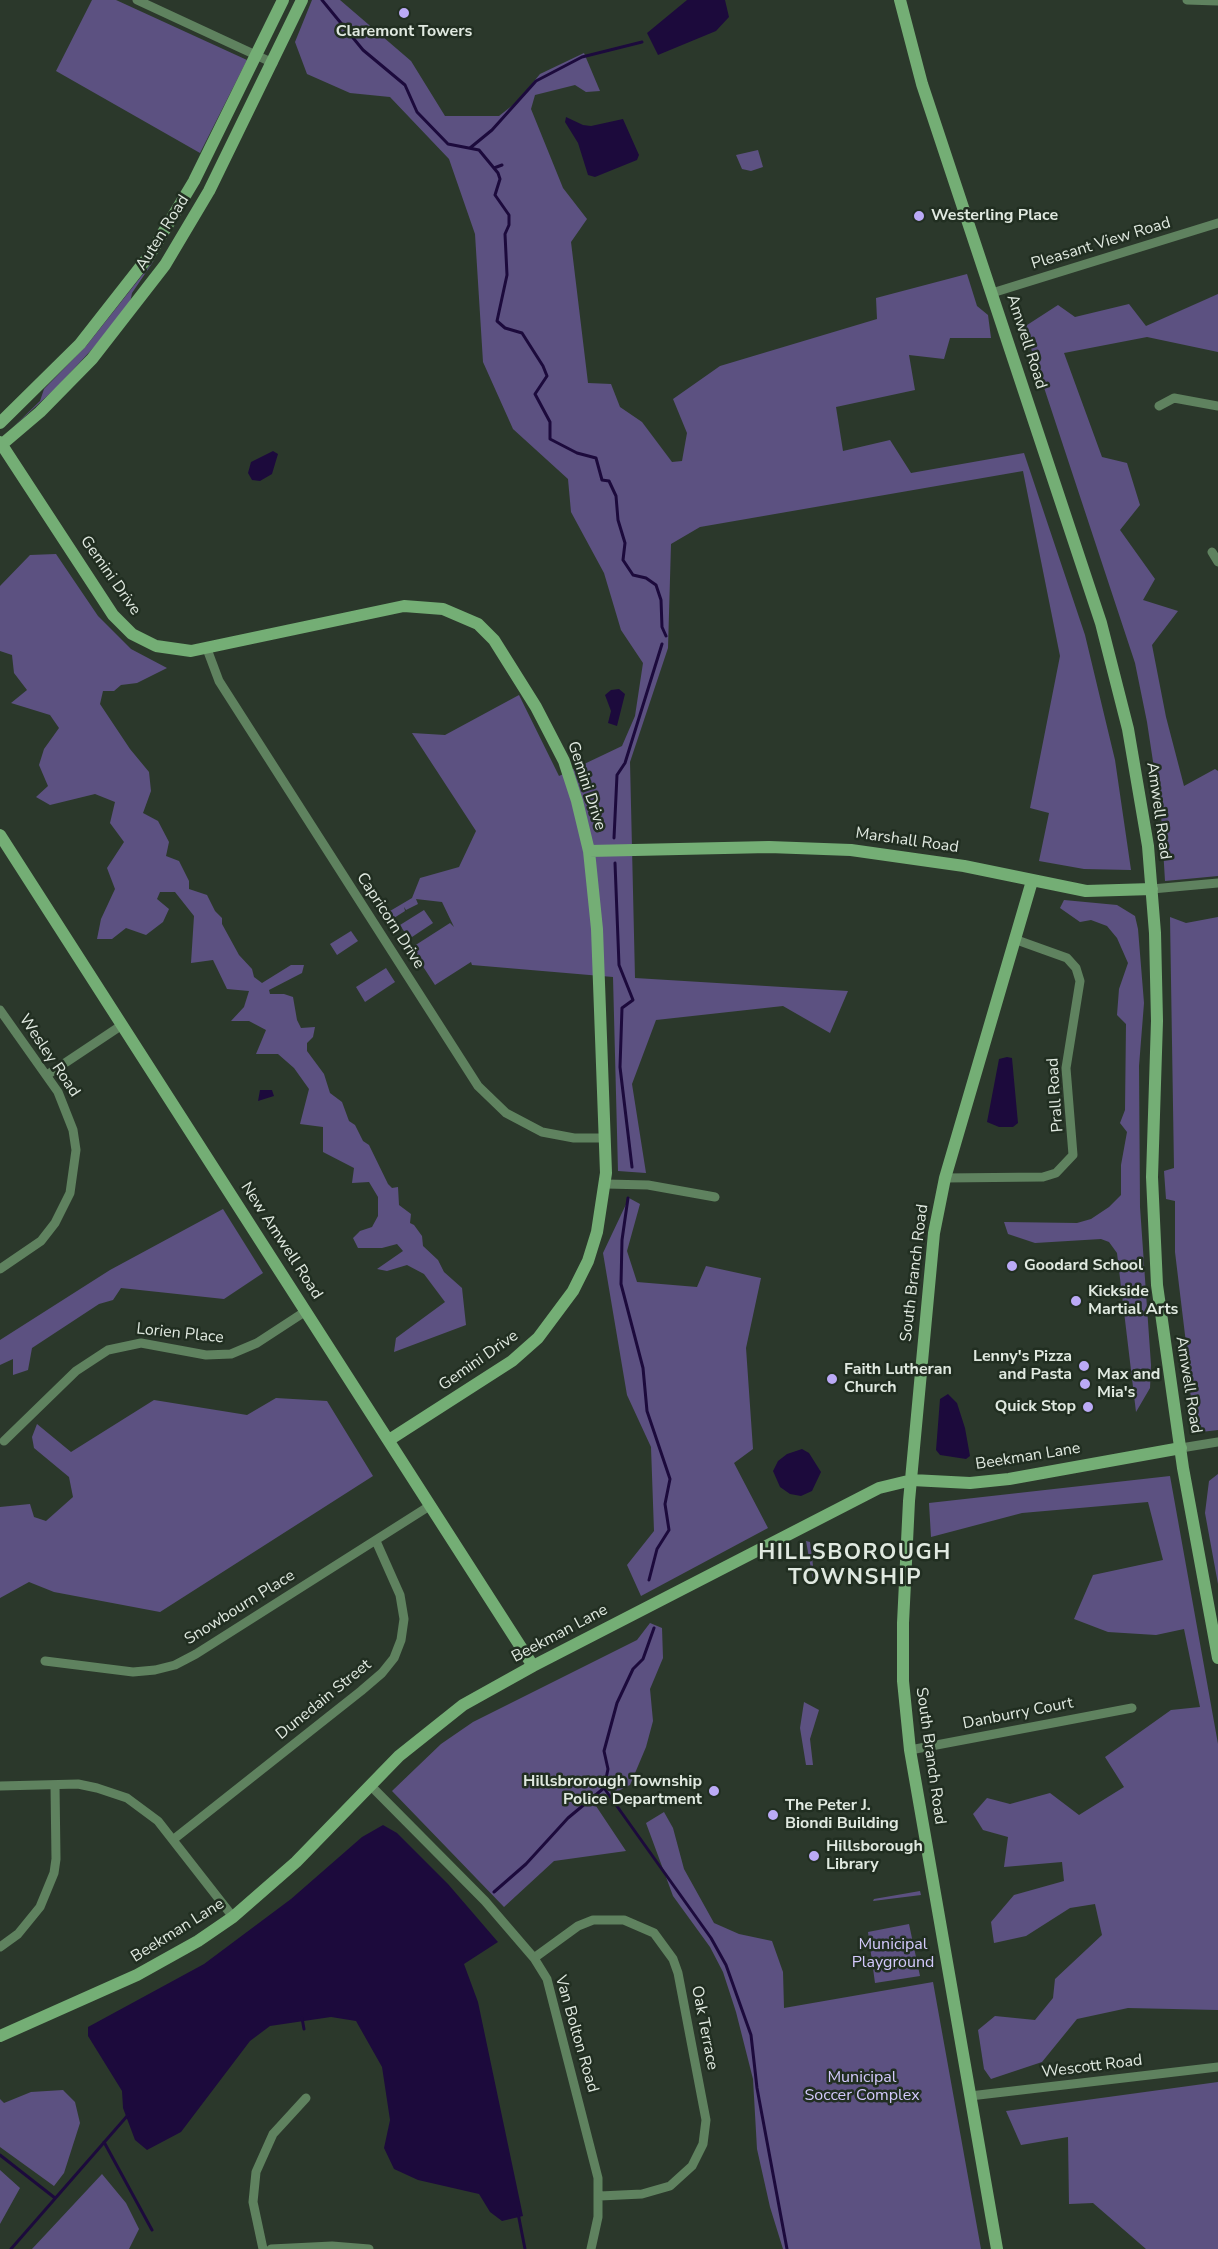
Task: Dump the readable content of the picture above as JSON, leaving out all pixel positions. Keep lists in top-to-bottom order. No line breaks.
{"streets":{"street":["Auten Road","Pleasant View Road","Amwell Road","Gemini Drive","Marshall Road","Capricorn Drive","Wesley Road","Prall Road","New Amwell Road","South Branch Road","Lorien Place","Beekman Lane","Snowbourn Place","Dunedain Street","Danburry Court","Oak Terrace","Van Bolton Road","Wescott Road"]},"crossings":[["Auten Road","Gemini Drive"],["Pleasant View Road","Amwell Road"],["Amwell Road","Marshall Road"],["Amwell Road","Beekman Lane"],["Gemini Drive","Marshall Road"],["Gemini Drive","Capricorn Drive"],["Gemini Drive","New Amwell Road"],["Marshall Road","South Branch Road"],["Prall Road","South Branch Road"],["New Amwell Road","Lorien Place"],["New Amwell Road","Beekman Lane"],["New Amwell Road","Snowbourn Place"],["South Branch Road","Beekman Lane"],["South Branch Road","Danburry Court"],["South Branch Road","Wescott Road"],["Beekman Lane","Van Bolton Road"],["Snowbourn Place","Dunedain Street"],["Oak Terrace","Van Bolton Road"]],"districts":["HILLSBOROUGH TOWNSHIP"],"parks":["Municipal Playground","Municipal Soccer Complex"],"places":["Claremont Towers","Westerling Place","Goodard School","Kickside Martial Arts","Lenny's Pizza and Pasta","Faith Lutheran Church","Max and Mia's","Quick Stop","Hillsbrorough Township Police Department","The Peter J. Biondi Building","Hillsborough Library"]}
